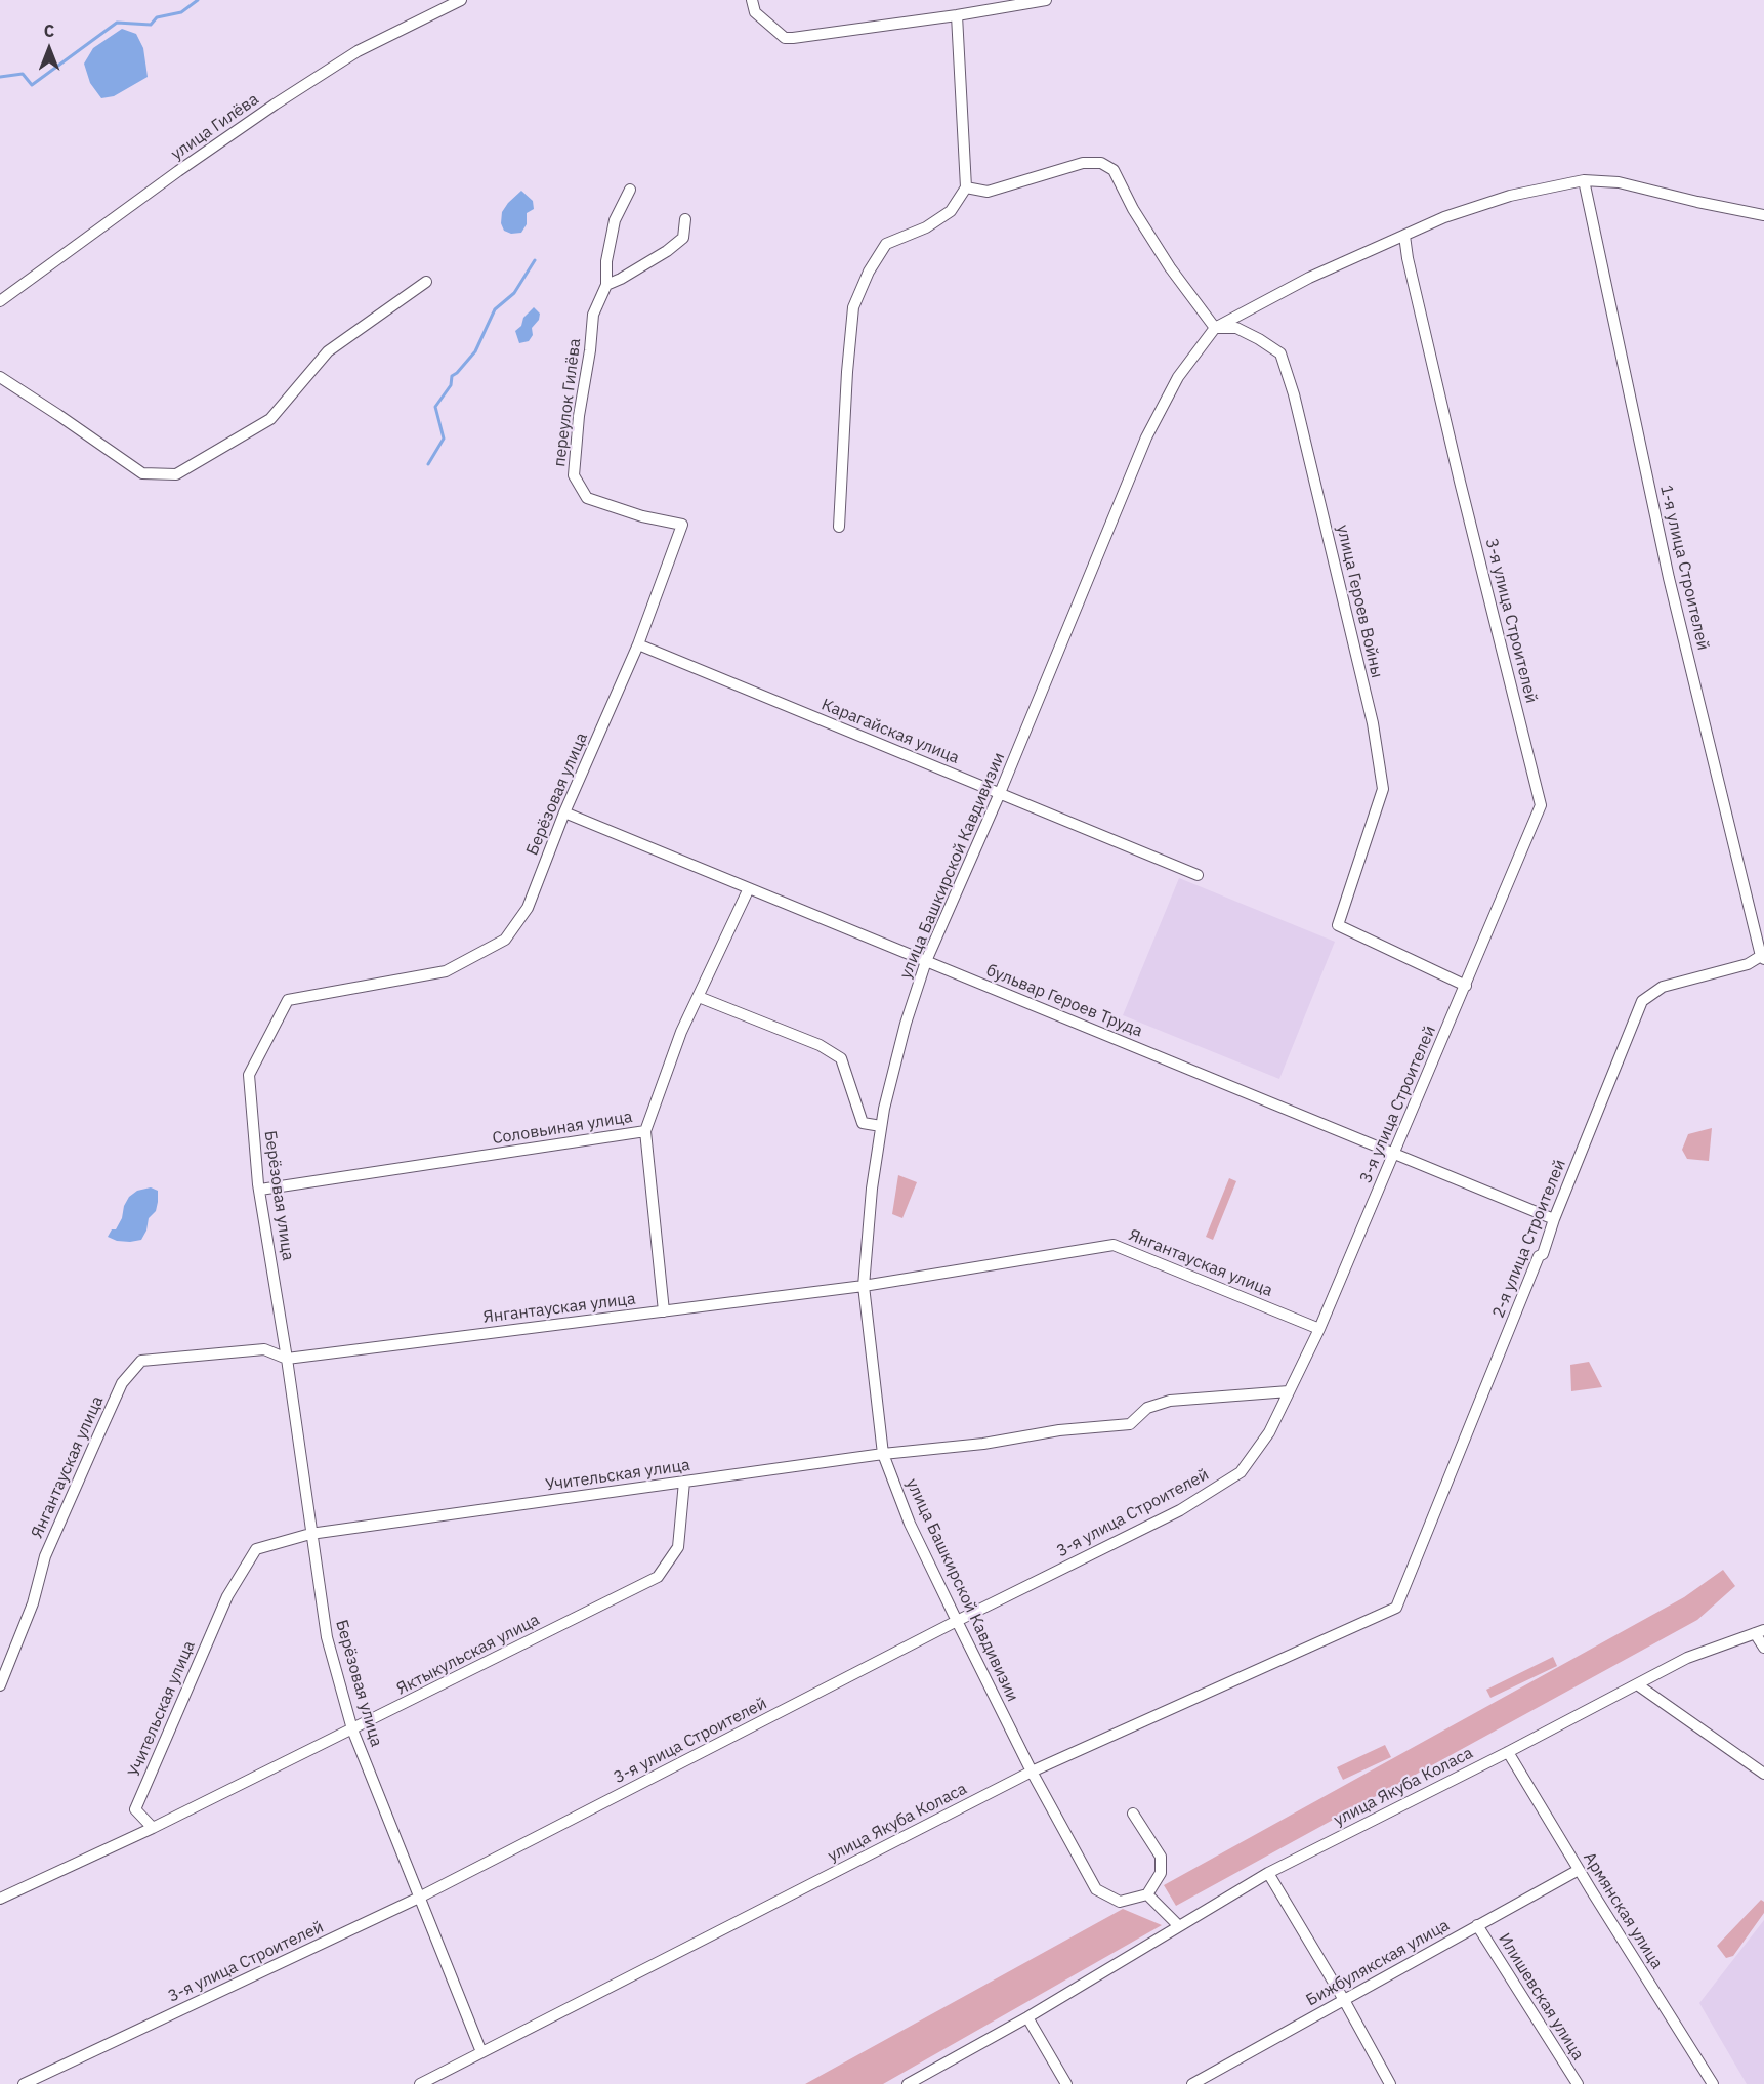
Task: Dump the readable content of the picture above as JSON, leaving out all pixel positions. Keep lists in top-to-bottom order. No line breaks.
{"streets":{"street":["улица Гилёва","переулок Гилёва","1-я улица Строителей","улица Героев Войны","3-я улица Строителей","Карагайская улица","Берёзовая улица","улица Башкирской Кавдивизии","бульвар Героев Труда","Соловьиная улица","2-я улица Строителей","Янгантауская улица","Учительская улица","Яктыкульская улица","улица Якуба Коласа","Армянская улица","Бижбулякская улица","Илишевская улица"]},"crossings":[["переулок Гилёва","Берёзовая улица"],["1-я улица Строителей","улица Башкирской Кавдивизии"],["1-я улица Строителей","2-я улица Строителей"],["улица Героев Войны","3-я улица Строителей"],["улица Героев Войны","улица Башкирской Кавдивизии"],["3-я улица Строителей","Берёзовая улица"],["3-я улица Строителей","улица Башкирской Кавдивизии"],["3-я улица Строителей","бульвар Героев Труда"],["3-я улица Строителей","Янгантауская улица"],["3-я улица Строителей","Учительская улица"],["Карагайская улица","Берёзовая улица"],["Карагайская улица","улица Башкирской Кавдивизии"],["Берёзовая улица","бульвар Героев Труда"],["Берёзовая улица","Соловьиная улица"],["Берёзовая улица","Янгантауская улица"],["Берёзовая улица","Учительская улица"],["Берёзовая улица","Яктыкульская улица"],["Берёзовая улица","улица Якуба Коласа"],["улица Башкирской Кавдивизии","бульвар Героев Труда"],["улица Башкирской Кавдивизии","Янгантауская улица"],["улица Башкирской Кавдивизии","Учительская улица"],["улица Башкирской Кавдивизии","улица Якуба Коласа"],["бульвар Героев Труда","Соловьиная улица"],["бульвар Героев Труда","2-я улица Строителей"],["2-я улица Строителей","улица Якуба Коласа"],["Учительская улица","Яктыкульская улица"],["улица Якуба Коласа","Армянская улица"],["Армянская улица","Бижбулякская улица"],["Бижбулякская улица","Илишевская улица"]],"north":"top"}
